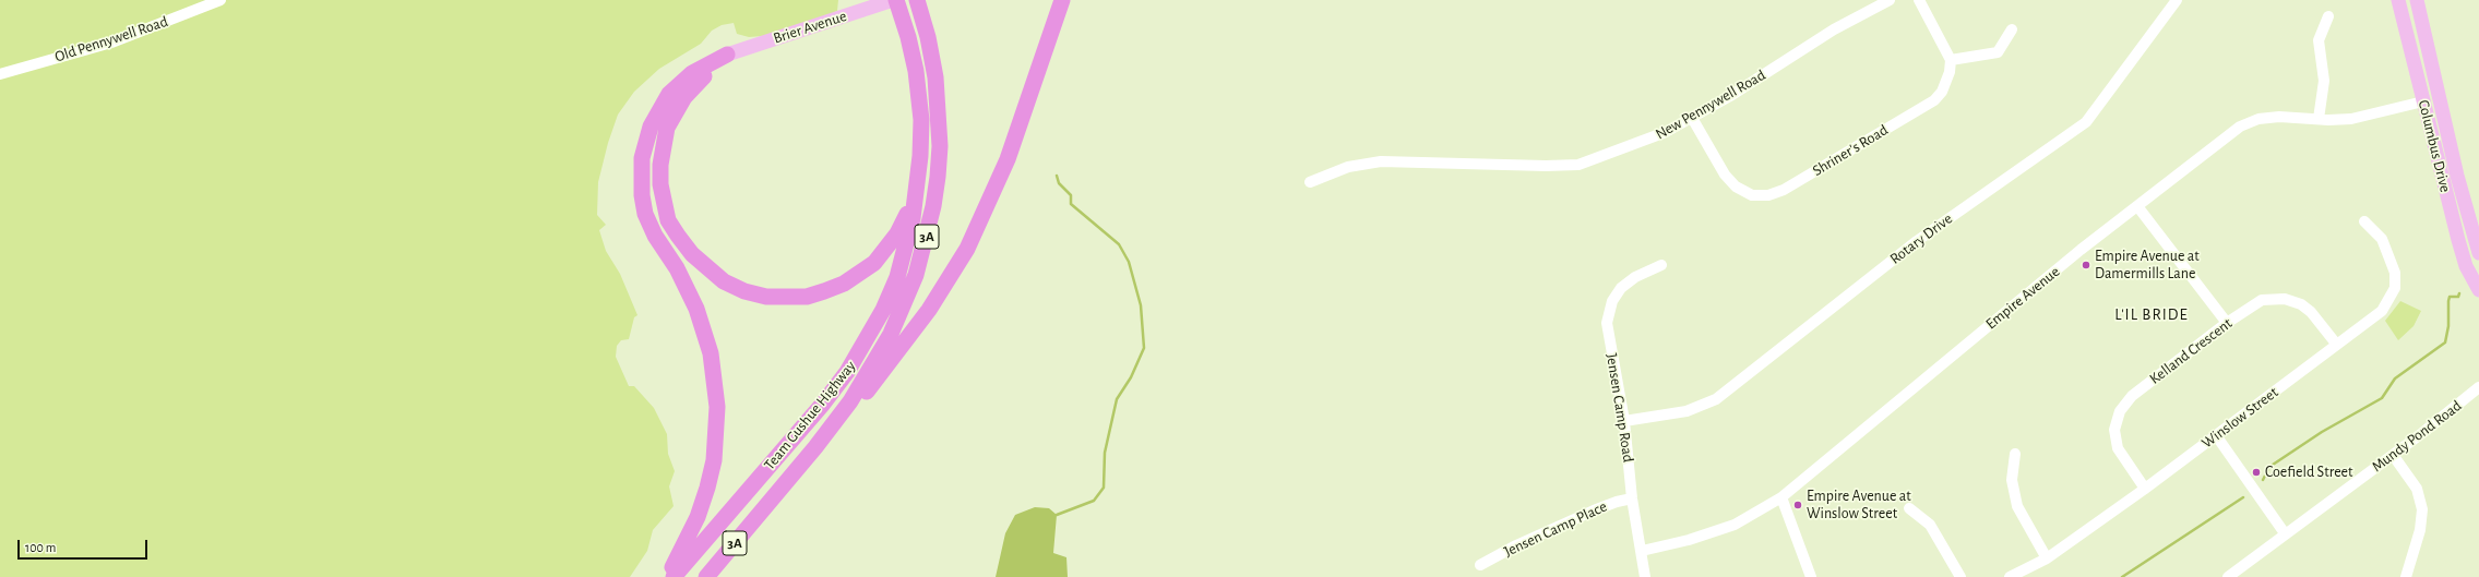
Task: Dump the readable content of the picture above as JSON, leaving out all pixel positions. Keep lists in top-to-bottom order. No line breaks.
{"streets":{"highway":["3A","Team Gushue Highway"],"main road":["Brier Avenue","Columbus Drive"],"street":["Old Pennywell Road","New Pennywell Road","Shriner's Road","Rotary Drive","Empire Avenue","Kelland Crescent","Jensen Camp Road","Winslow Street","Mundy Pond Road","Jensen Camp Place"]},"crossings":[["New Pennywell Road","Shriner's Road"],["Columbus Drive","Empire Avenue"],["Rotary Drive","Jensen Camp Road"],["Empire Avenue","Jensen Camp Road"],["Kelland Crescent","Winslow Street"],["Jensen Camp Road","Jensen Camp Place"]],"districts":["L'IL BRIDE"],"places":["Empire Avenue at Damermills Lane","Coefield Street","Empire Avenue at Winslow Street"],"scale_bar":"100 m"}
